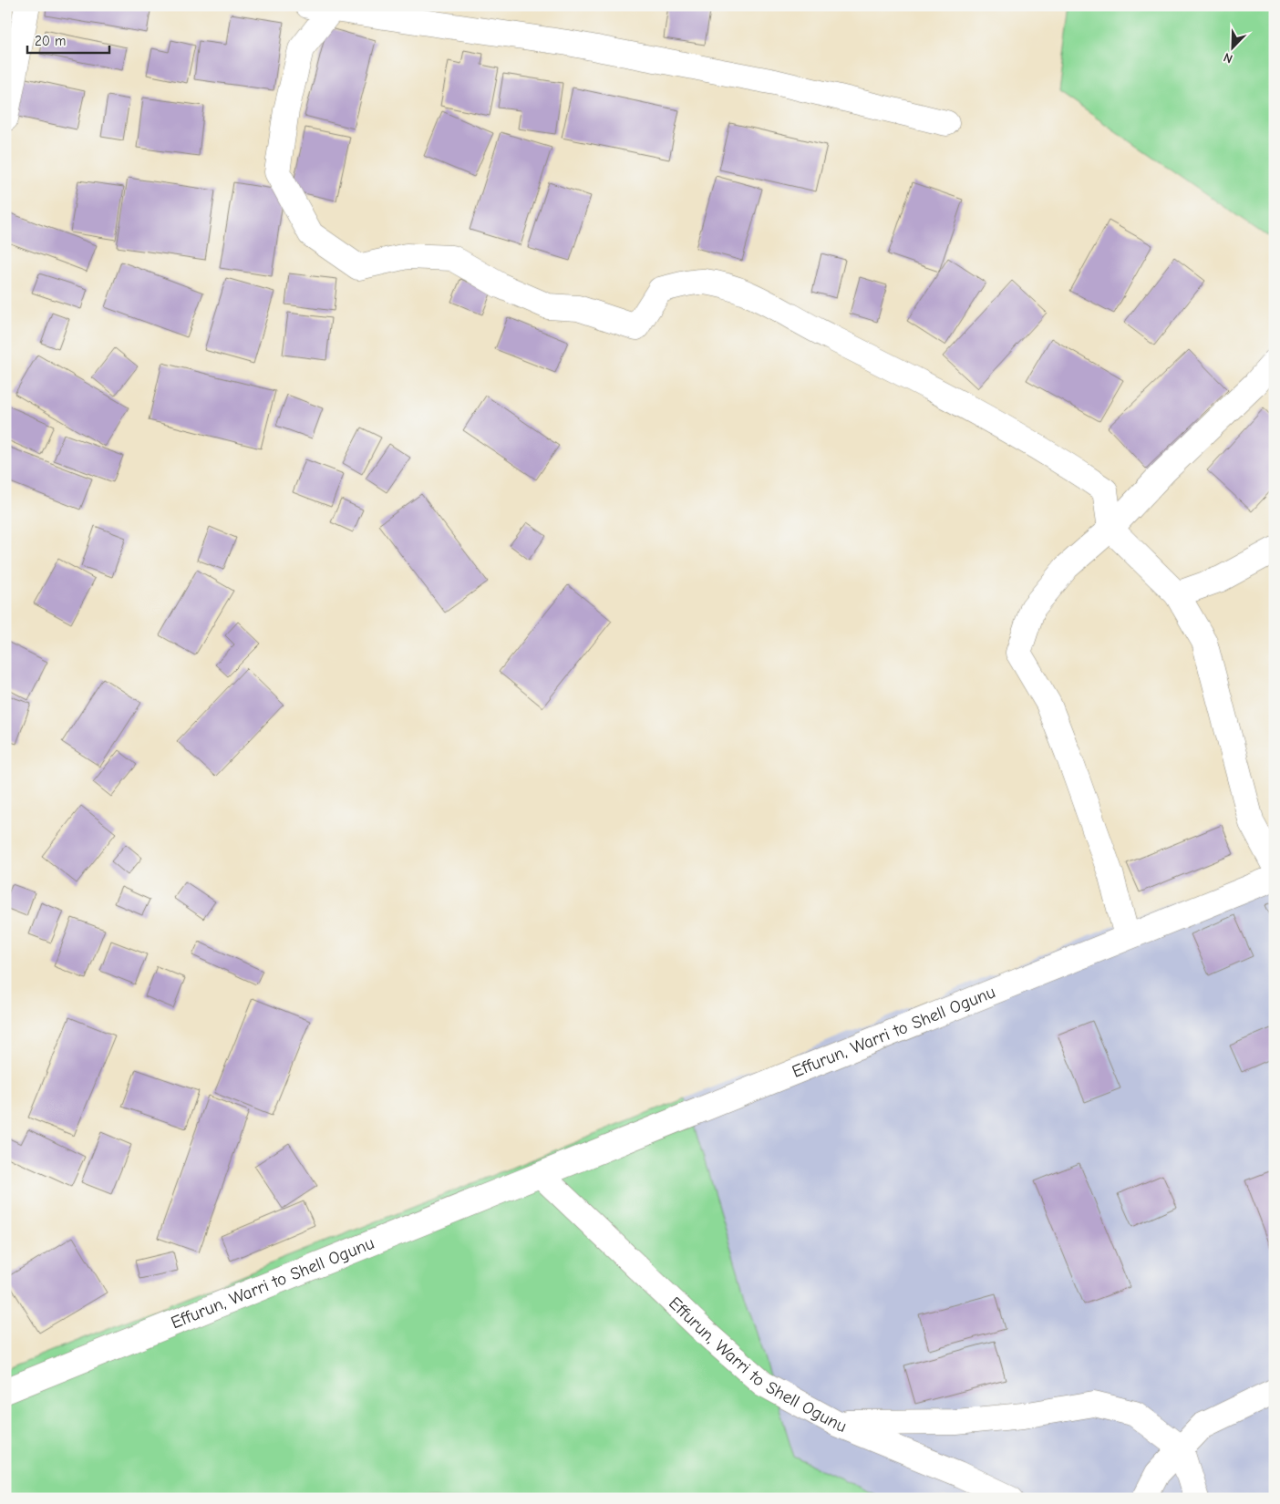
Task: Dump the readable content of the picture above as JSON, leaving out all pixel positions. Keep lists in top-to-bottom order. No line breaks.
{"streets":{"street":["Effurun, Warri to Shell Ogunu"]},"scale_bar":"20 m","north":"bottom left"}
